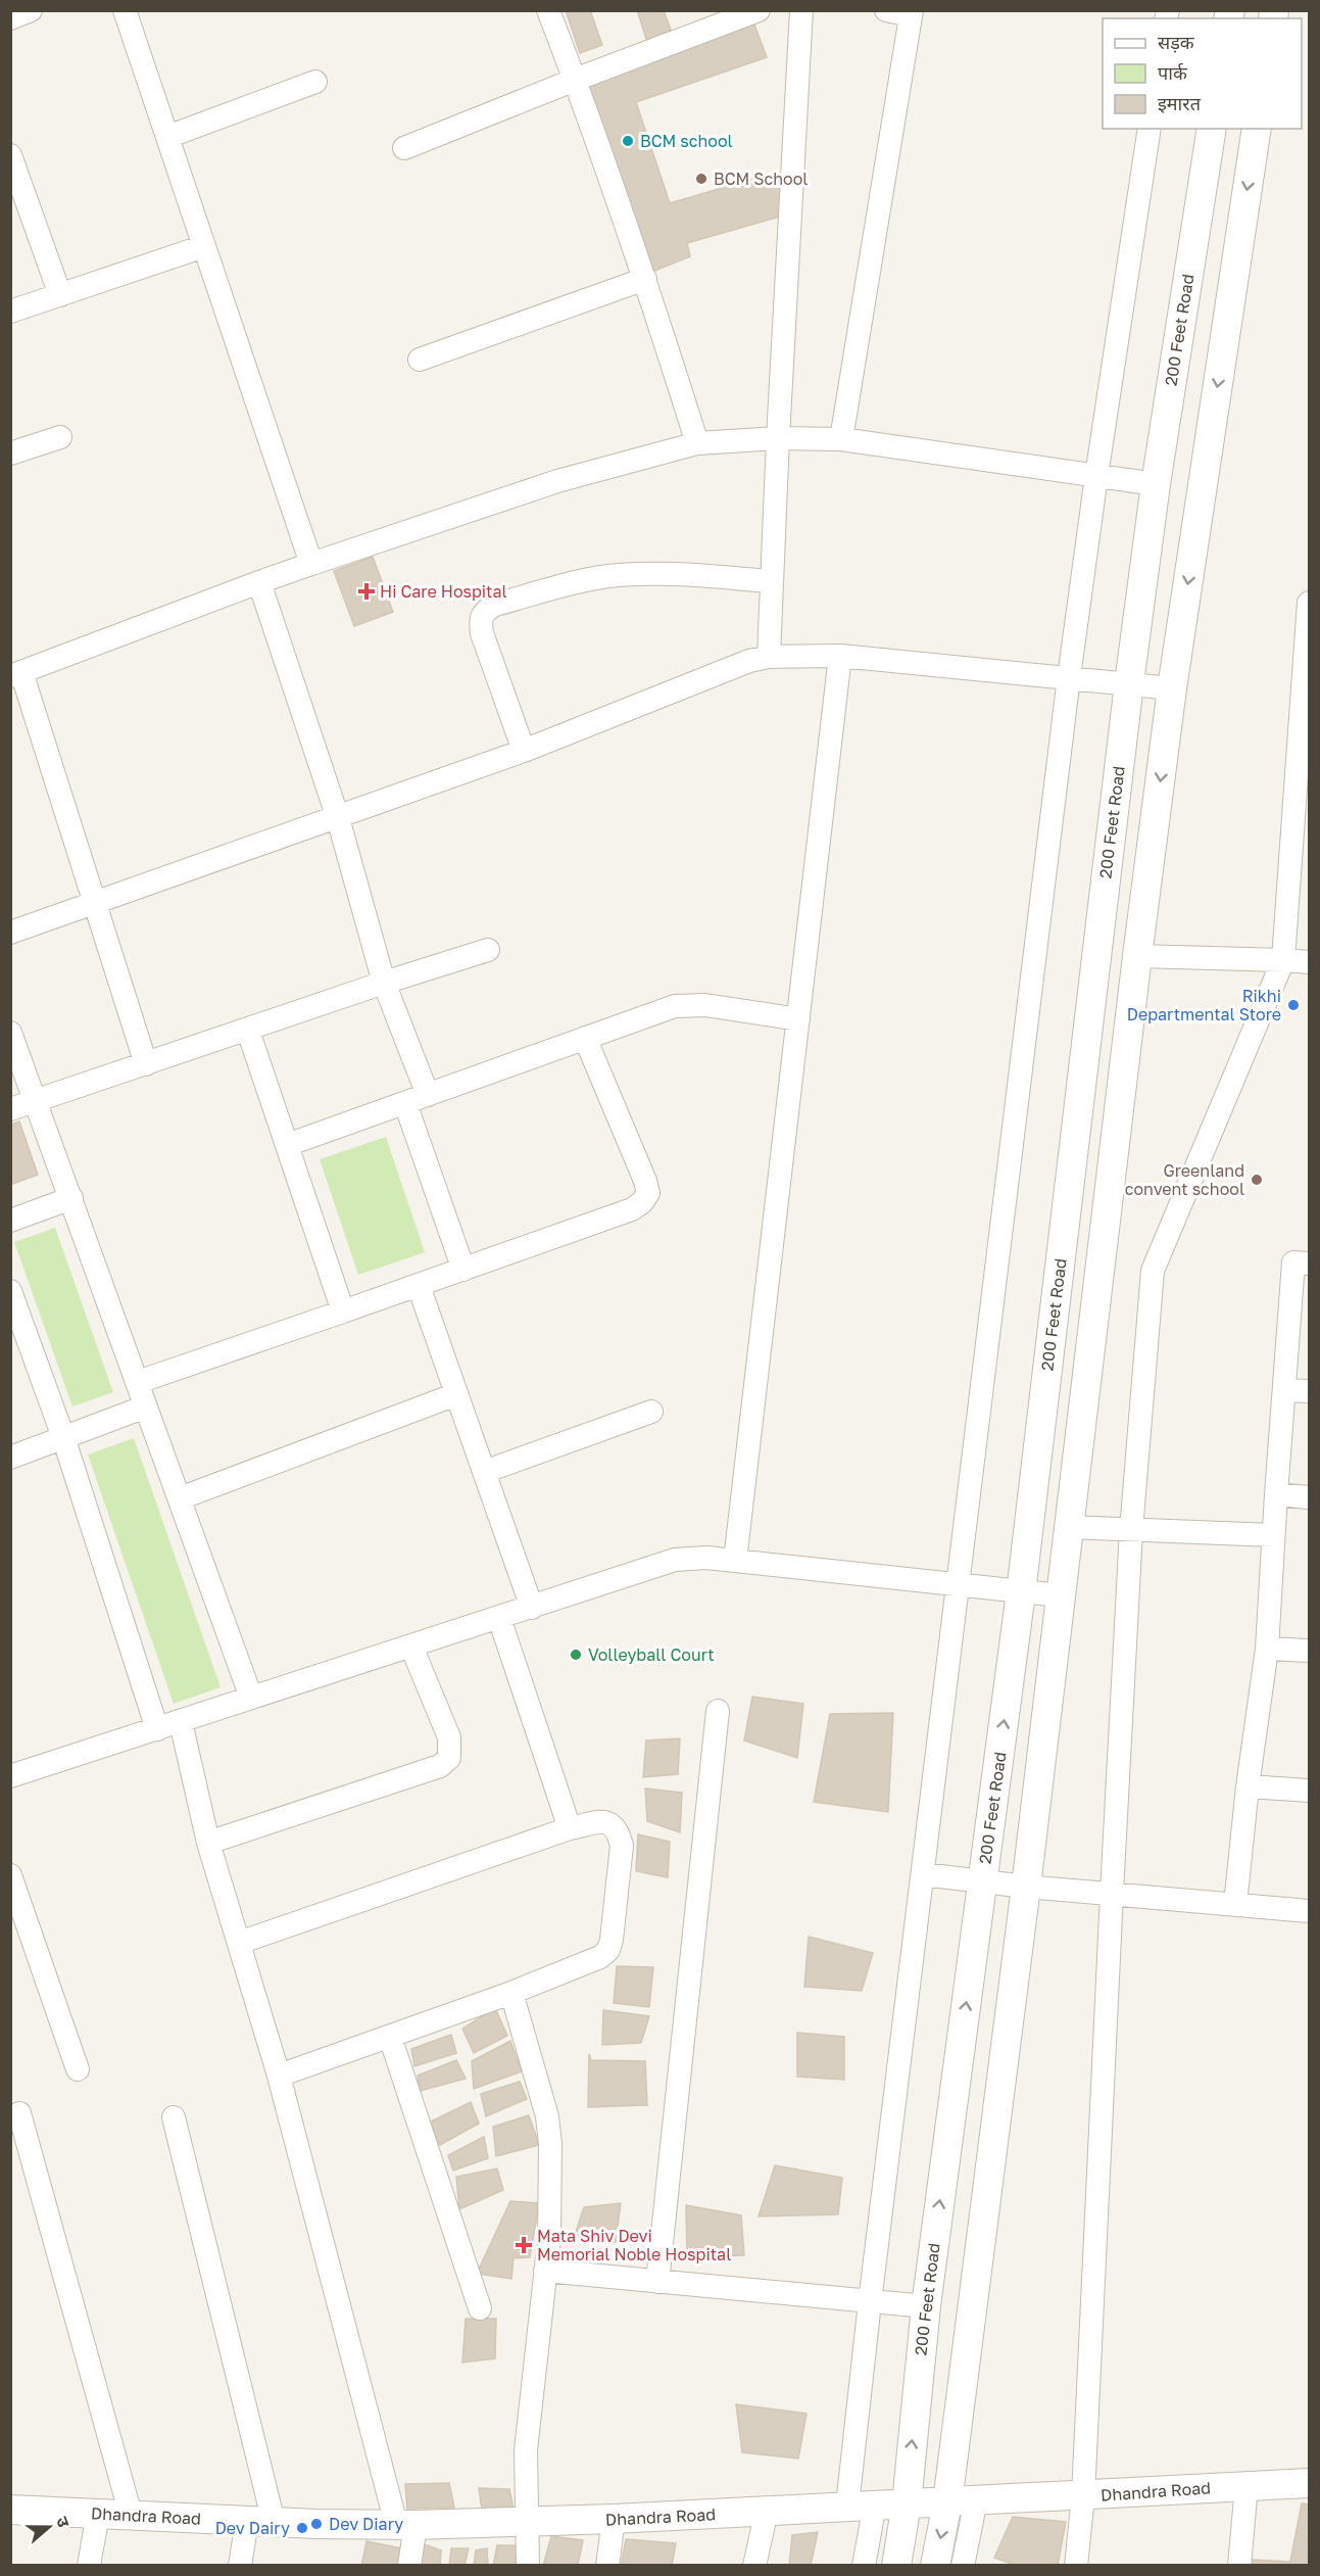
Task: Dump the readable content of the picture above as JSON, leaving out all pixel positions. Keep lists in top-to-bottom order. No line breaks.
{"streets":{"street":["200 Feet Road","Dhandra Road"]},"crossings":[["200 Feet Road","Dhandra Road"]],"places":{"other":["BCM school","BCM School","Rikhi Departmental Store","Greenland convent school","Volleyball Court","Dev Diary","Dev Dairy"],"health":["Hi Care Hospital","Mata Shiv Devi Memorial Noble Hospital"]},"legend":["सड़क","पार्क","इमारत"],"north":"right"}
